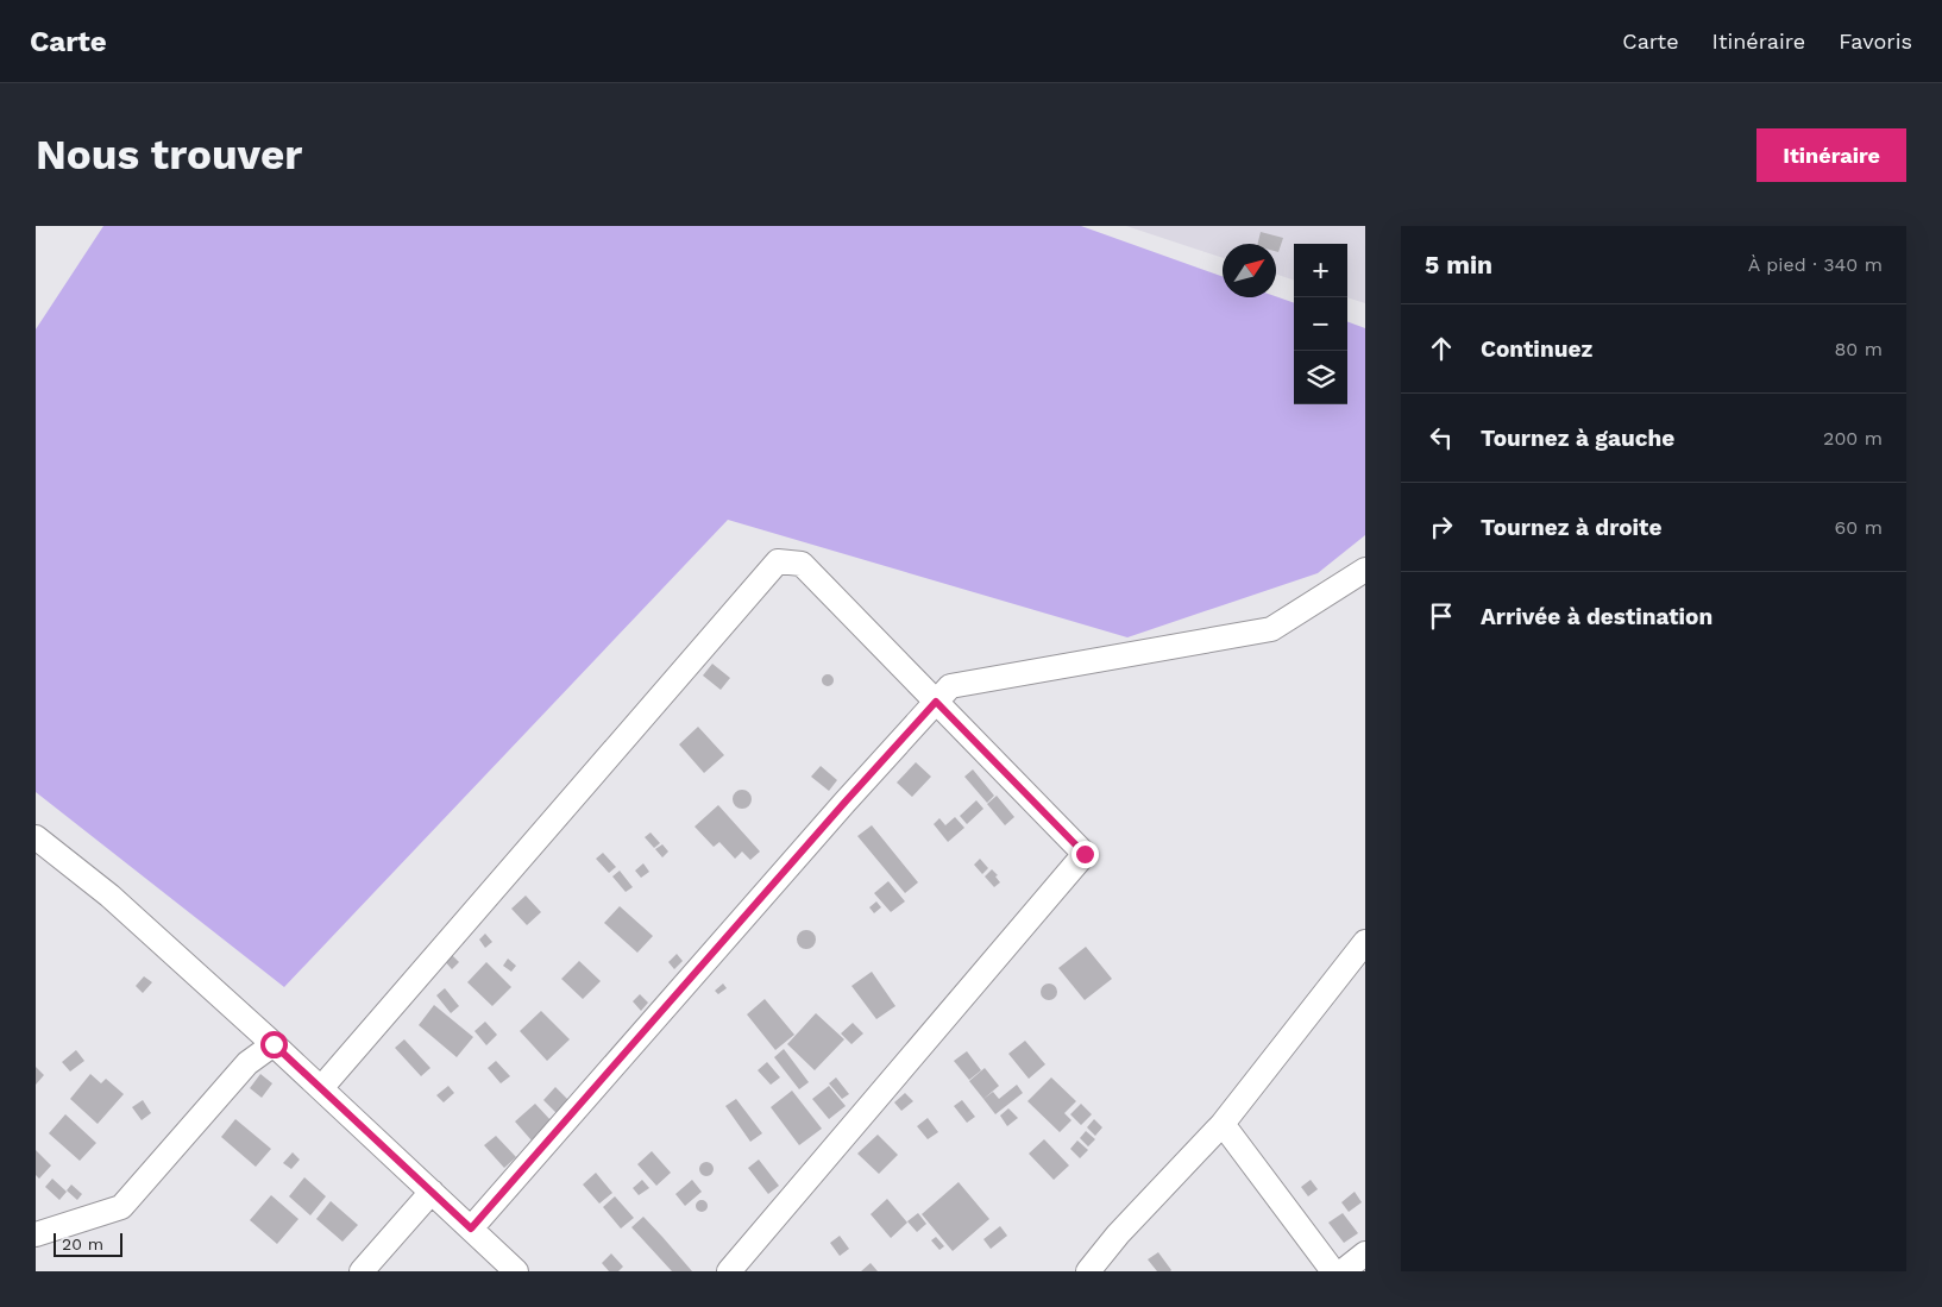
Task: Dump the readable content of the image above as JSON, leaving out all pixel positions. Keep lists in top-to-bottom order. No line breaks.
{"scale_bar":"20 m","north":"top right","page":{"header":"Carte","nav":["Carte","Itinéraire","Favoris"],"buttons":"Itinéraire","title":"Nous trouver","heading":["5 min","À pied · 340 m"],"map_buttons":["+","−"],"list":[["Continuez","80 m"],["Tournez à gauche","200 m"],["Tournez à droite","60 m"],"Arrivée à destination"],"scale":"20 m"}}
